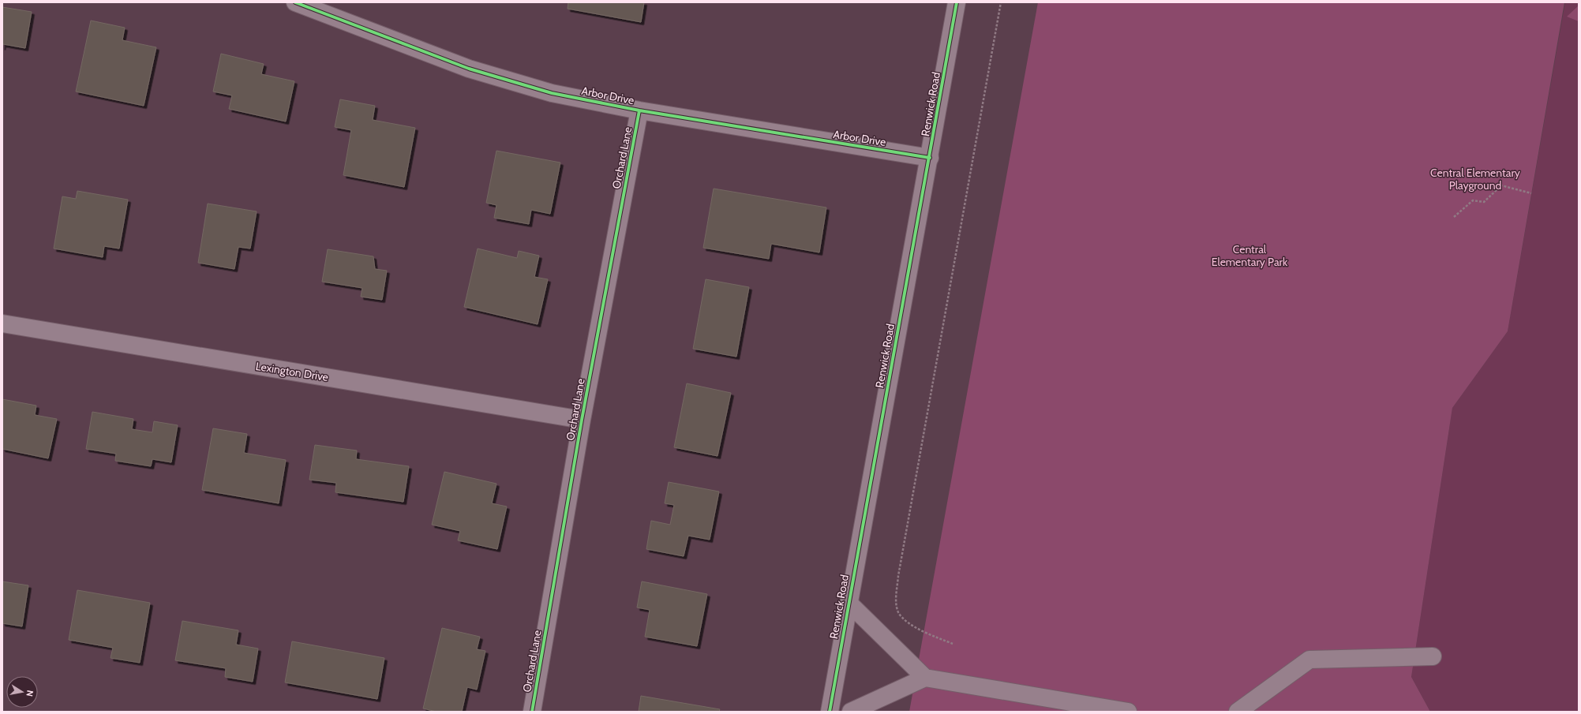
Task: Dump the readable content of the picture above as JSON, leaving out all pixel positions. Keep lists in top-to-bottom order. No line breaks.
{"streets":{"street":["Arbor Drive","Renwick Road","Orchard Lane","Lexington Drive"]},"crossings":[["Arbor Drive","Renwick Road"],["Arbor Drive","Orchard Lane"],["Orchard Lane","Lexington Drive"]],"parks":["Central Elementary Playground","Central Elementary Park"],"north":"right"}
